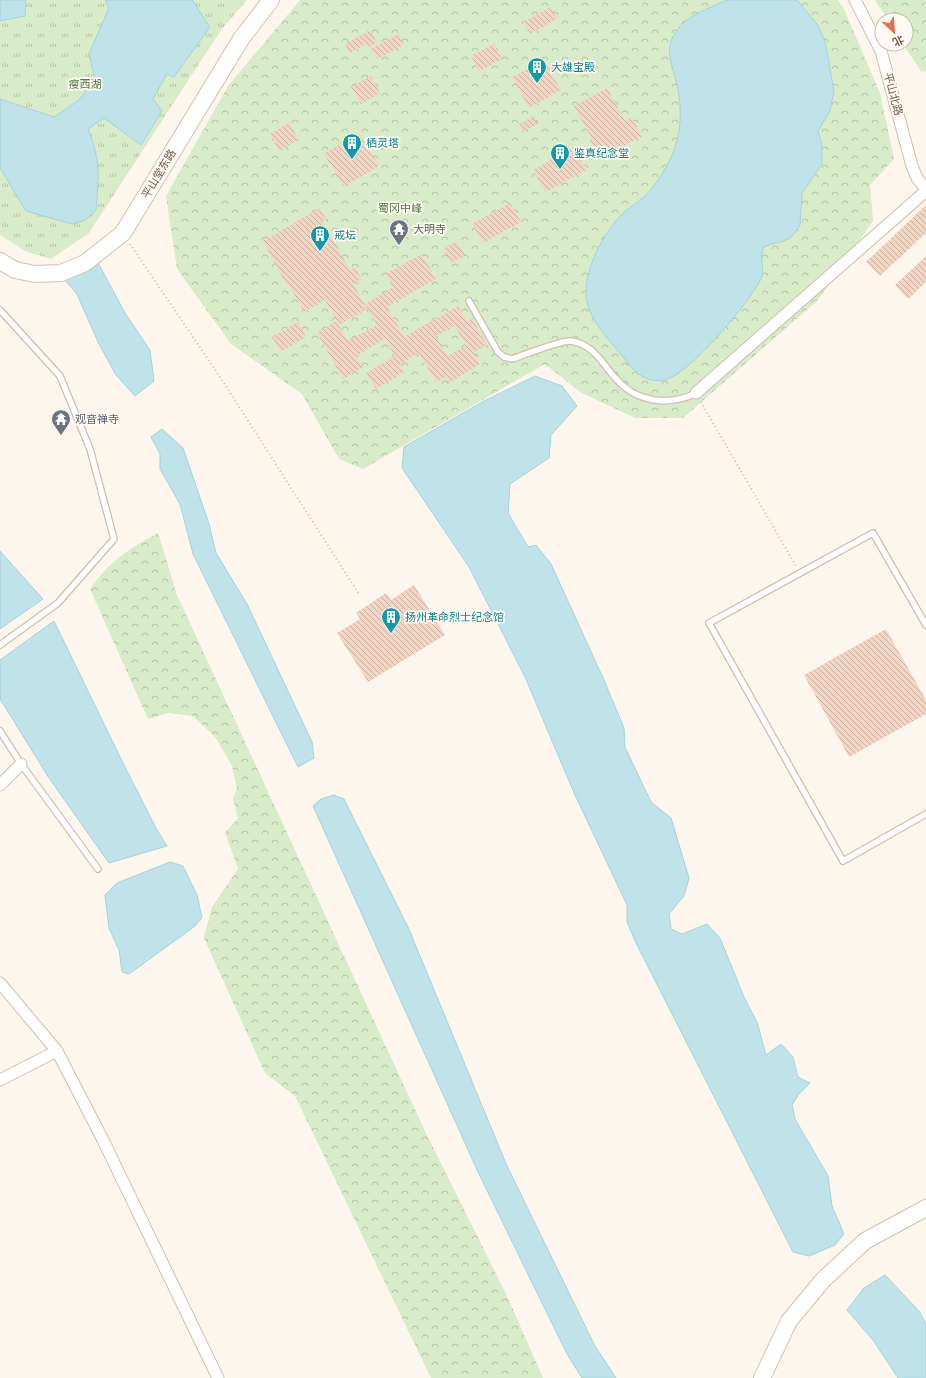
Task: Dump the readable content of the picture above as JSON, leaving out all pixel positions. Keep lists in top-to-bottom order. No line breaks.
{"streets":{"street":["平山北路","平山堂东路"]},"parks":["瘦西湖","蜀冈中峰"],"places":{"building":["大雄宝殿","栖灵塔","鉴真纪念堂","戒坛","扬州革命烈士纪念馆"],"temple":["大明寺","观音禅寺"]},"north":"bottom right"}
